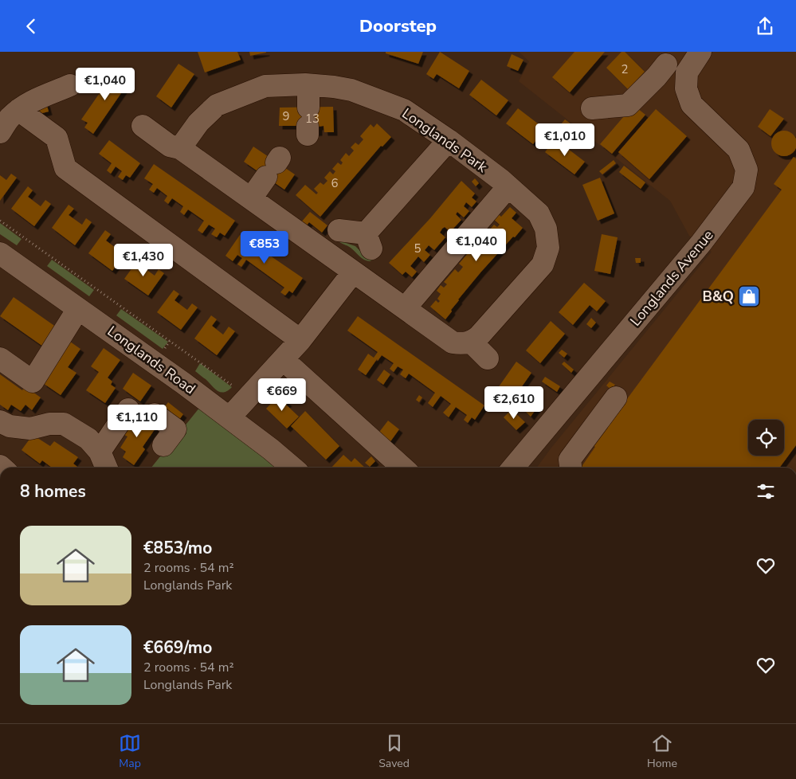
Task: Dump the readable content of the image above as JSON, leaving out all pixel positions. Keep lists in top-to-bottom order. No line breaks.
{"streets":{"street":["Longlands Park","Longlands Avenue","Longlands Road"]},"places":{"shop":["B&Q"]},"house_numbers":["2","9","13","6","5"],"page":{"header":"Doorstep","price":["€1,040","€1,010","€1,040","€853","€1,430","€669","€2,610","€1,110"],"heading":"8 homes","list":[{"name":"€853/mo","note":"2 rooms · 54 m² · Longlands Park"},{"name":"€669/mo","note":"2 rooms · 54 m² · Longlands Park"}],"tabs":["Map","Saved","Home"]}}
